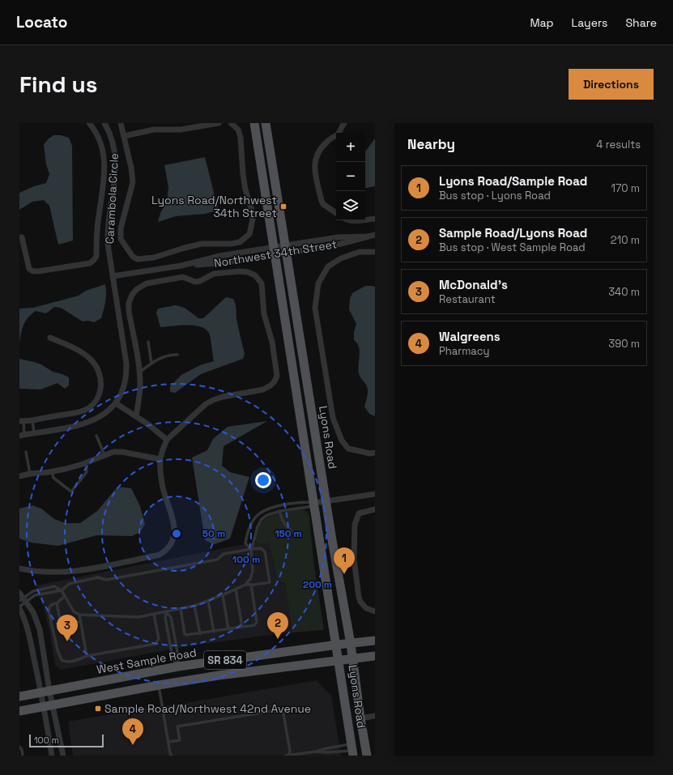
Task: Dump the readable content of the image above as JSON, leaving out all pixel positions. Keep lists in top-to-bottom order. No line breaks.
{"streets":{"main road":["Lyons Road","SR 834","West Sample Road"],"street":["Carambola Circle","Northwest 34th Street"]},"crossings":[["Carambola Circle","Northwest 34th Street"],["Northwest 34th Street","Lyons Road"],["Lyons Road","SR 834"],["Lyons Road","West Sample Road"]],"places":{"transit":["Lyons Road/Northwest 34th Street","Sample Road/Northwest 42nd Avenue"]},"scale_bar":"100 m","page":{"header":"Locato","nav":["Map","Layers","Share"],"buttons":"Directions","title":"Find us","heading":["Nearby","4 results"],"map_buttons":["+","−"],"list":[{"mark":"1","name":"Lyons Road/Sample Road","note":"Bus stop · Lyons Road","value":"170 m"},{"mark":"2","name":"Sample Road/Lyons Road","note":"Bus stop · West Sample Road","value":"210 m"},{"mark":"3","name":"McDonald's","note":"Restaurant","value":"340 m"},{"mark":"4","name":"Walgreens","note":"Pharmacy","value":"390 m"}],"pins":["1","2","3","4"],"scale":"100 m"},"rings":["50 m","150 m","100 m","200 m"]}
